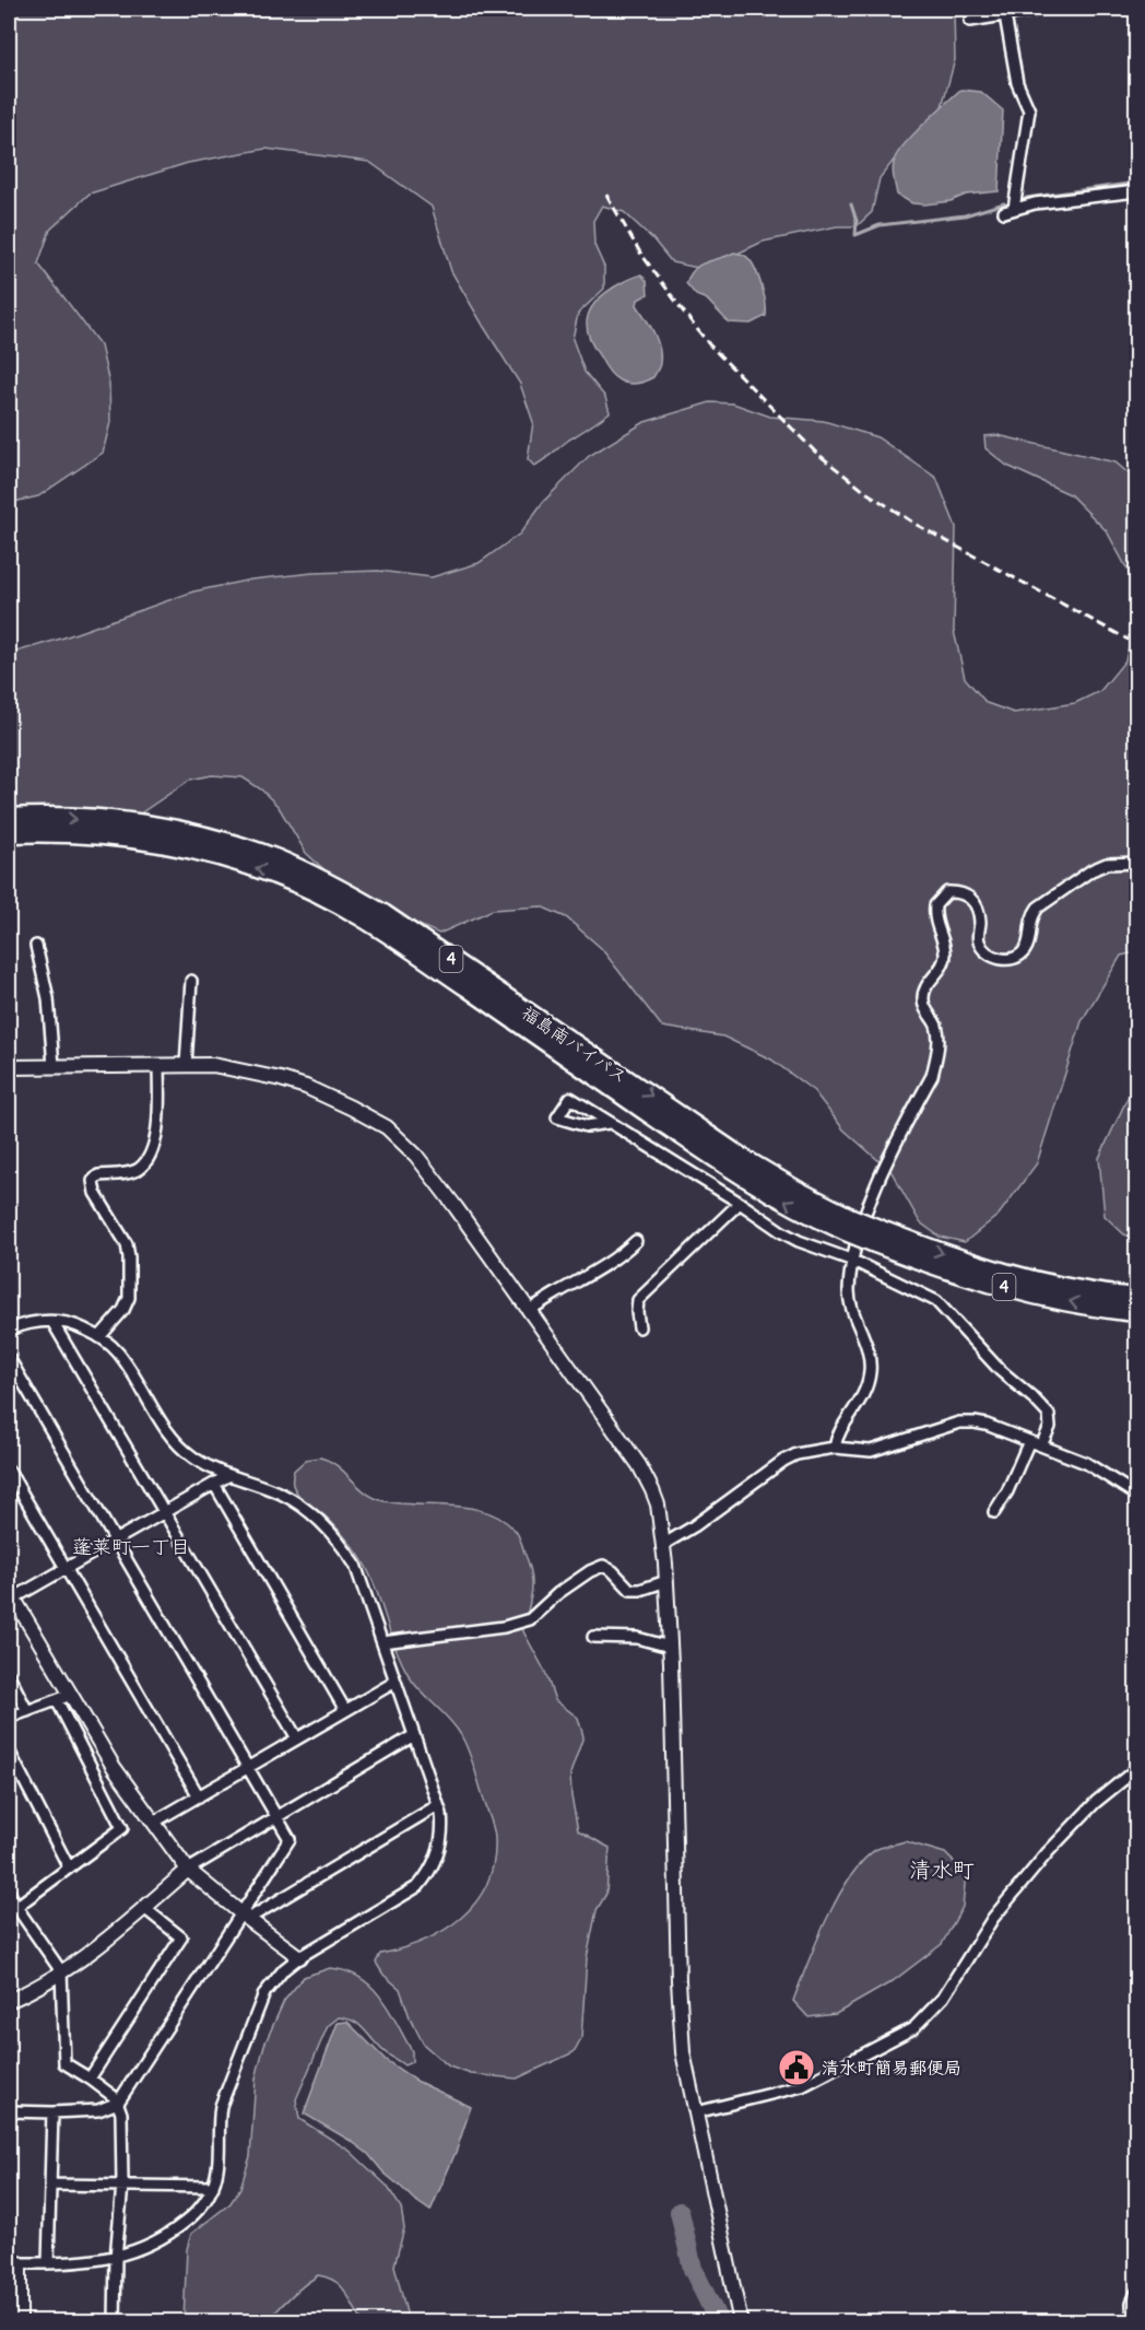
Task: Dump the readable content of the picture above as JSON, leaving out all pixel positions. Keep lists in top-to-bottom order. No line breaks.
{"streets":{"highway":["4","福島南バイパス"]},"districts":["蓬莱町一丁目","清水町"],"places":{"public building":["清水町簡易郵便局"]}}
